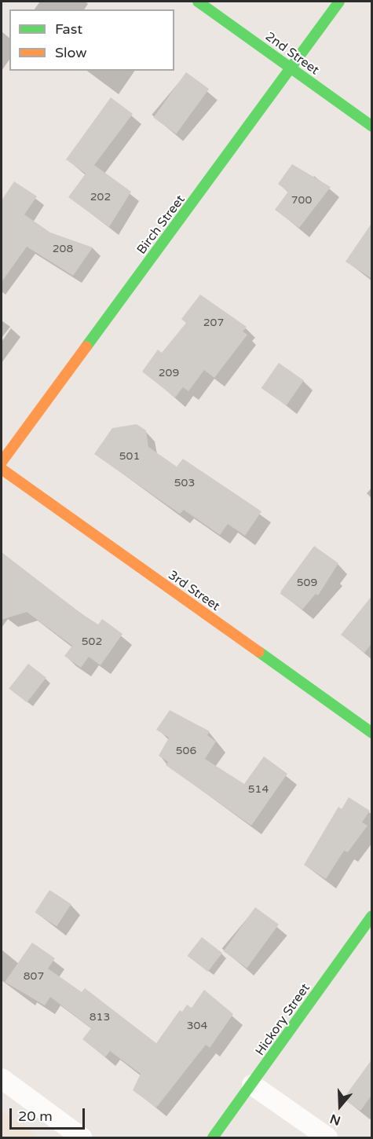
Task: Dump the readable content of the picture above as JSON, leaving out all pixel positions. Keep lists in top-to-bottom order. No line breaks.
{"streets":{"street":["2nd Street","Birch Street","3rd Street","Hickory Street"]},"crossings":[["2nd Street","Birch Street"]],"house_numbers":["202","700","208","207","209","501","503","509","502","506","514","807","813","304"],"legend":["Fast","Slow"],"scale_bar":"20 m","north":"bottom"}
